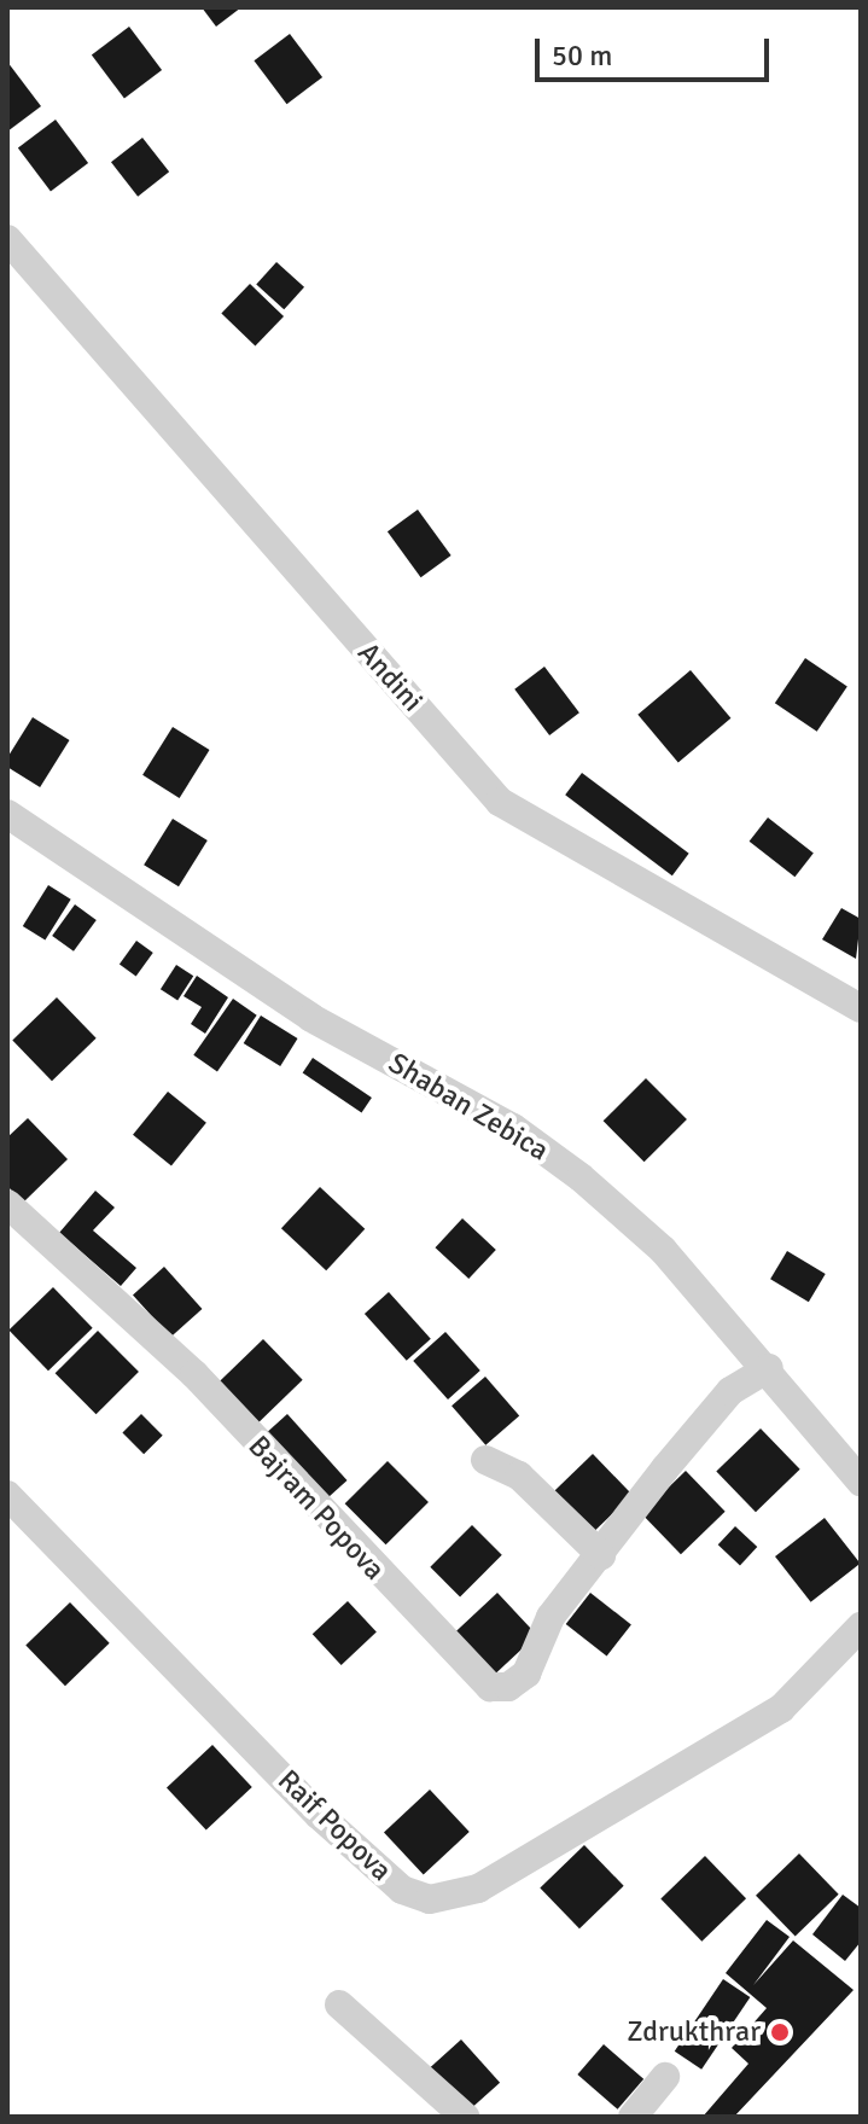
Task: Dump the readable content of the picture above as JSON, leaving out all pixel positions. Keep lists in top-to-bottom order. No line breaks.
{"streets":{"street":["Andini","Shaban Zebica","Bajram Popova","Raif Popova"]},"crossings":[["Shaban Zebica","Bajram Popova"]],"places":["Zdrukthrar"],"scale_bar":"50 m"}
